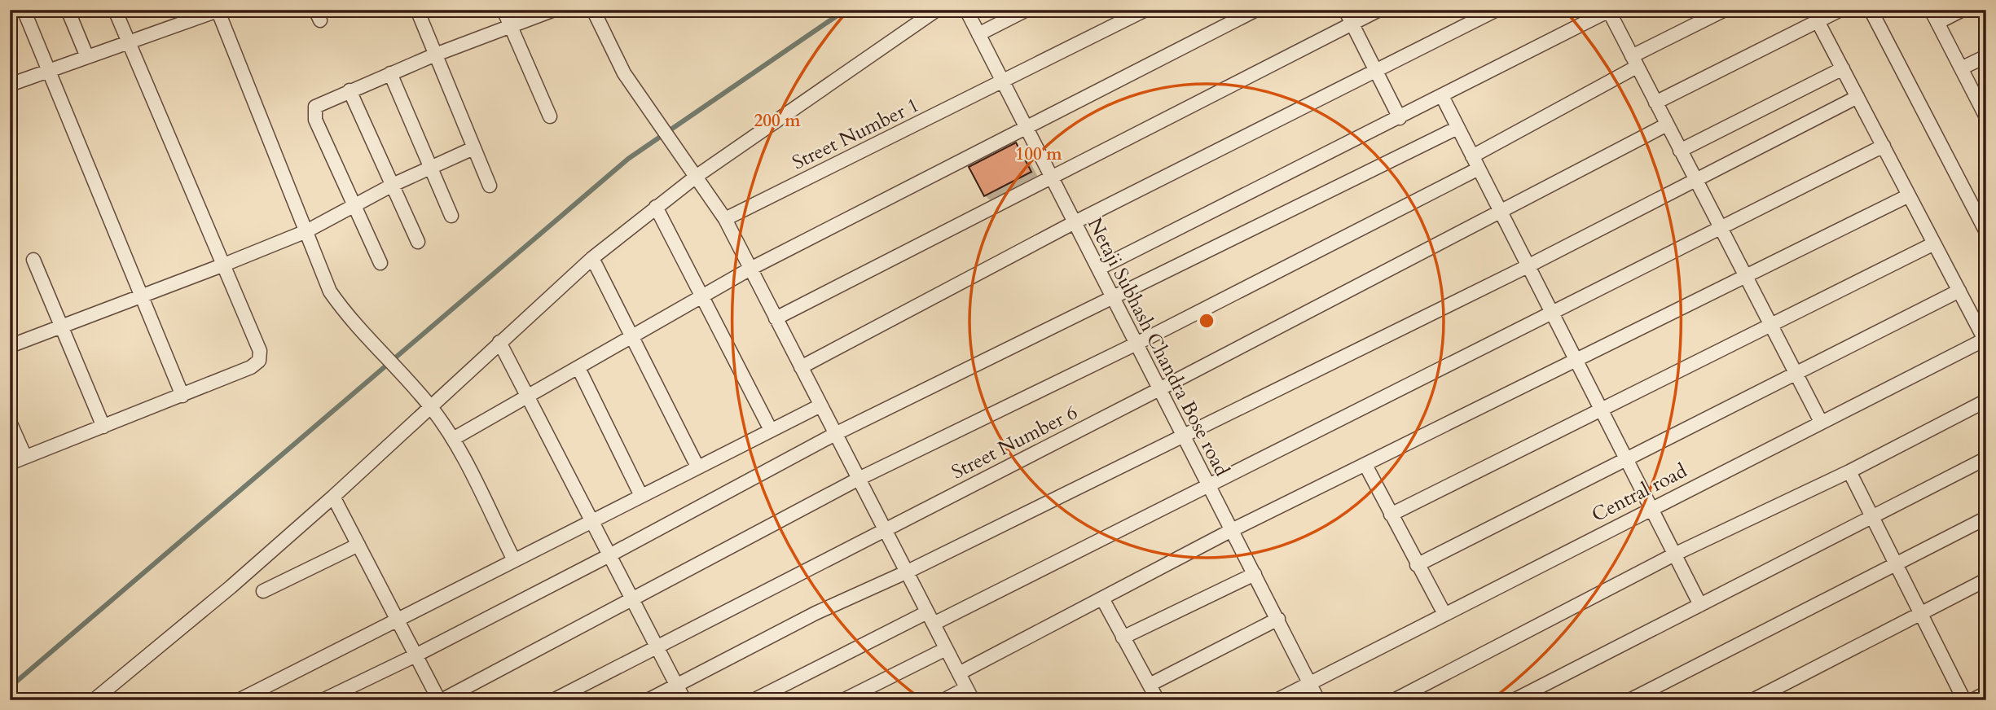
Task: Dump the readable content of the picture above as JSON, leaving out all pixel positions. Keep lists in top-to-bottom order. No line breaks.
{"streets":{"street":["Street Number 1","Netaji Subhash Chandra Bose road","Street Number 6","Central road"]},"crossings":[["Street Number 1","Netaji Subhash Chandra Bose road"],["Netaji Subhash Chandra Bose road","Street Number 6"],["Netaji Subhash Chandra Bose road","Central road"]],"rings":["200 m","100 m"]}
